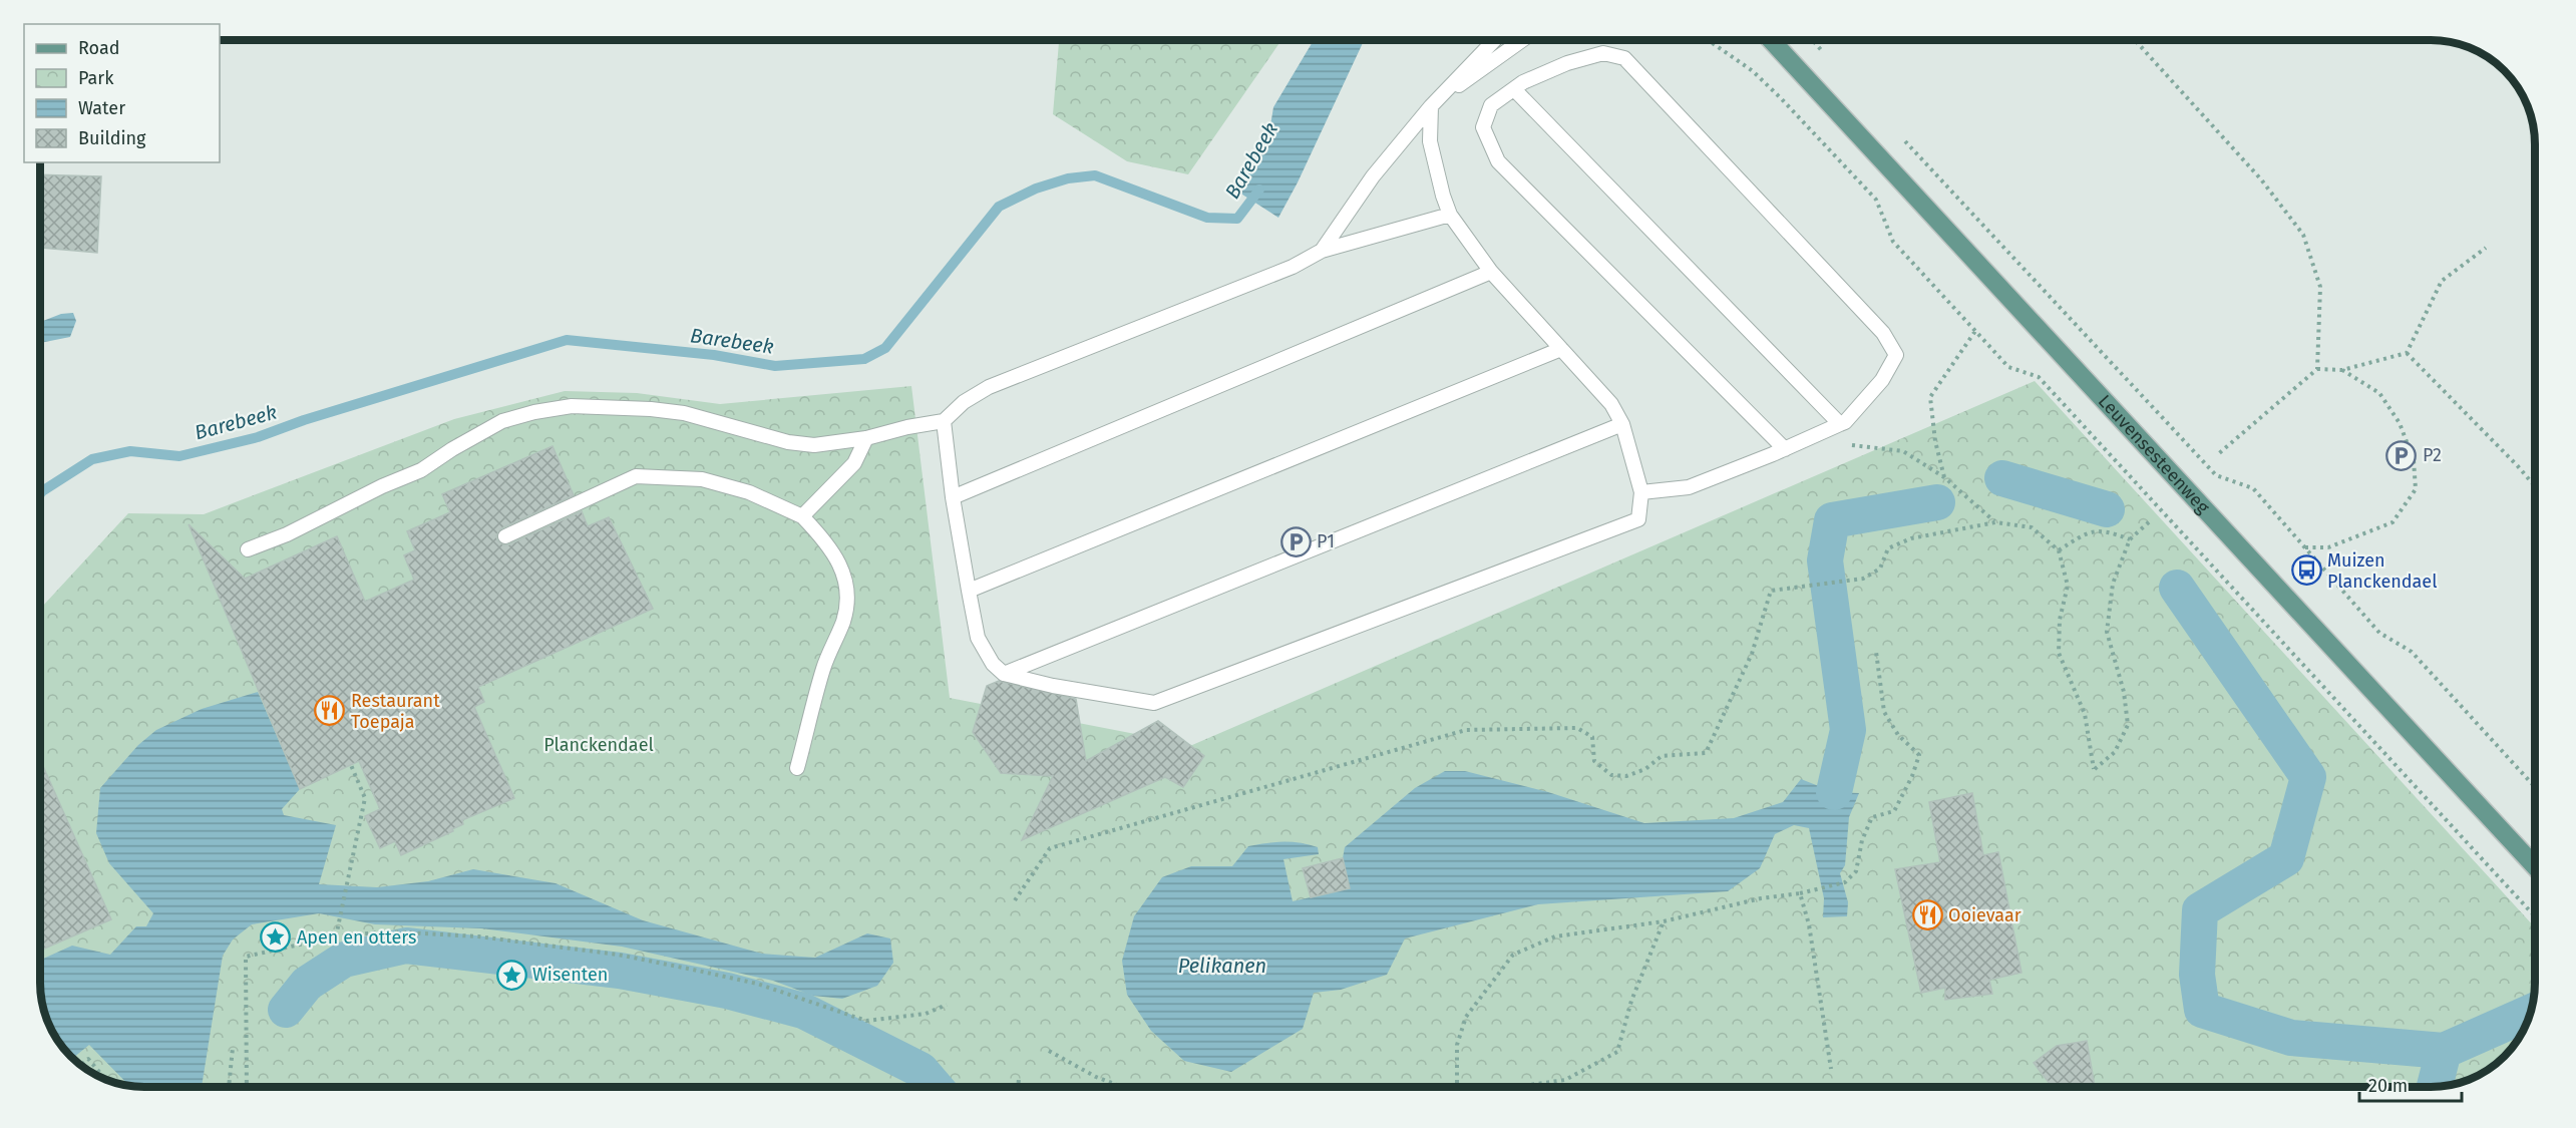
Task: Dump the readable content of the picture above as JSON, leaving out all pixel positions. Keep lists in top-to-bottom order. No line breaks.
{"streets":{"main road":["Leuvensesteenweg"]},"water":["Barebeek","Pelikanen"],"parks":["Planckendael"],"places":{"parking":["P2","P1"],"bus stop":["Muizen Planckendael"],"restaurant":["Restaurant Toepaja","Ooievaar"],"place":["Apen en otters","Wisenten"]},"legend":["Road","Park","Water","Building"],"scale_bar":"20 m"}
